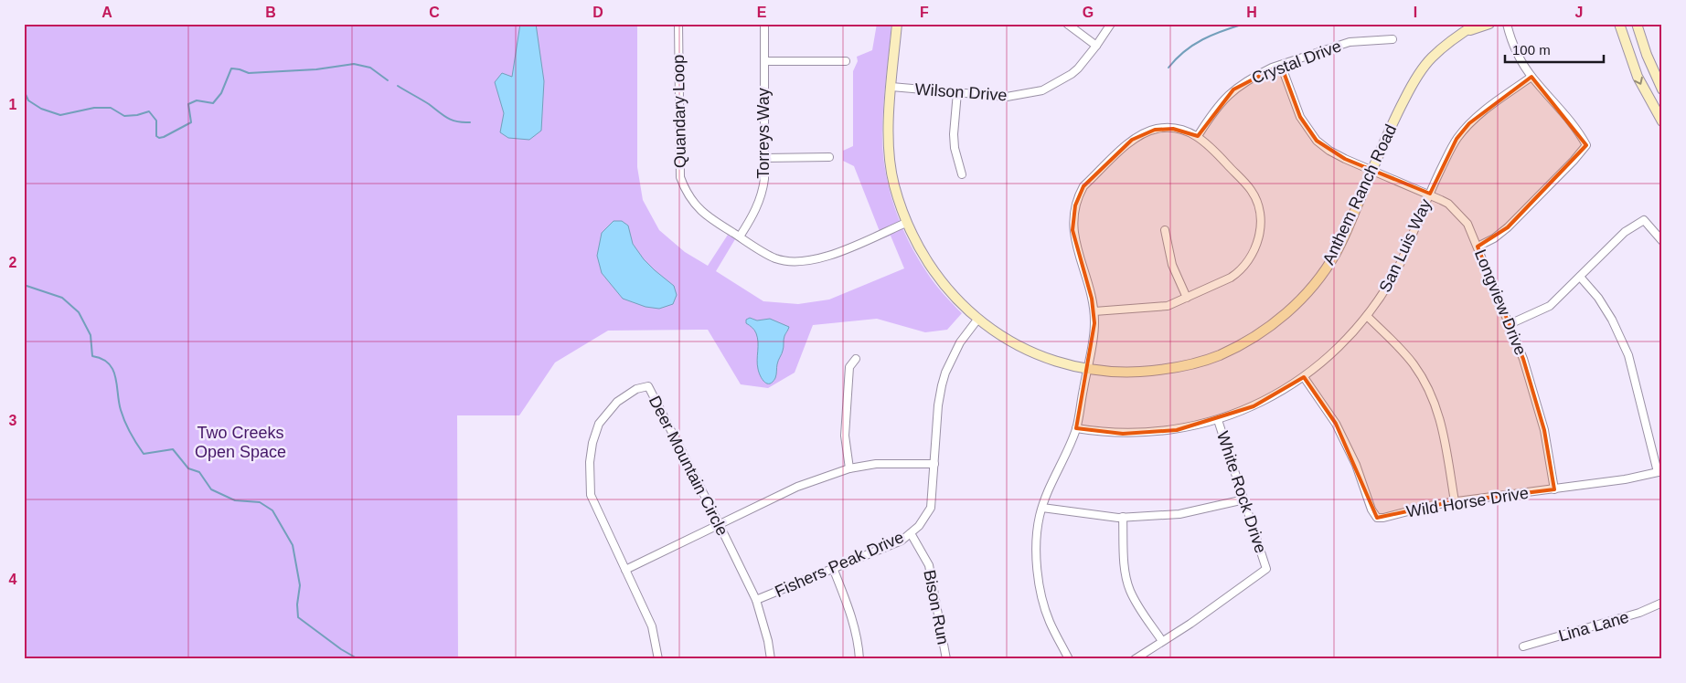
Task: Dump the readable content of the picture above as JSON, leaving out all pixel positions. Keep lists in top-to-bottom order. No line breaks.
{"streets":{"street":["Crystal Drive","Wilson Drive","Quandary Loop","Torreys Way","Anthem Ranch Road","San Luis Way","Longview Drive","Deer Mountain Circle","White Rock Drive","Wild Horse Drive","Fishers Peak Drive","Bison Run","Lina Lane"]},"crossings":[["Crystal Drive","Longview Drive"],["Wilson Drive","Anthem Ranch Road"],["Quandary Loop","Torreys Way"],["Quandary Loop","Anthem Ranch Road"],["Anthem Ranch Road","Longview Drive"],["Anthem Ranch Road","Fishers Peak Drive"],["San Luis Way","Longview Drive"],["San Luis Way","White Rock Drive"],["San Luis Way","Wild Horse Drive"],["Longview Drive","Wild Horse Drive"],["Deer Mountain Circle","Fishers Peak Drive"],["Fishers Peak Drive","Bison Run"]],"parks":["Two Creeks Open Space"],"scale_bar":"100 m","grid":{"columns":["A","B","C","D","E","F","G","H","I","J"],"rows":["1","2","3","4"]}}
